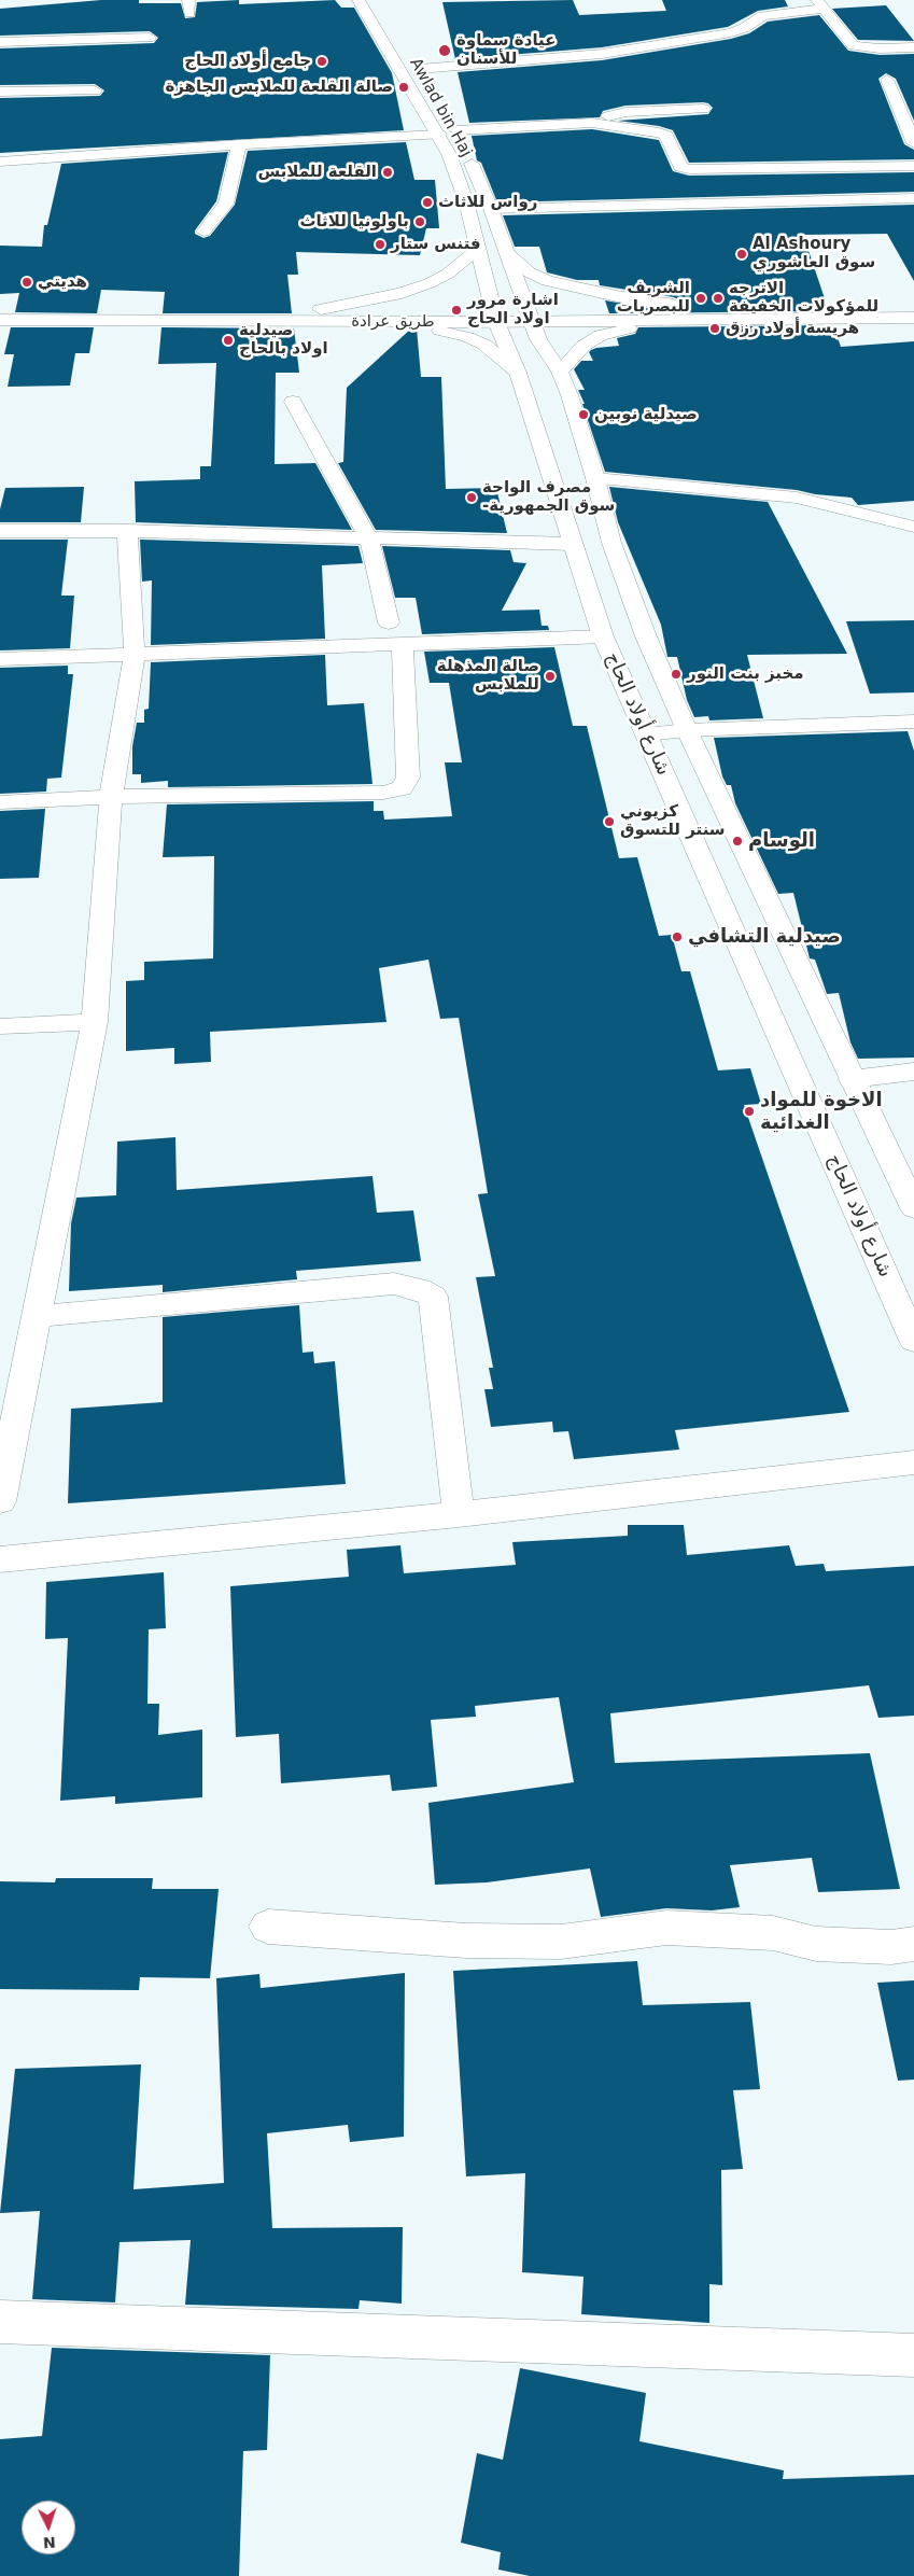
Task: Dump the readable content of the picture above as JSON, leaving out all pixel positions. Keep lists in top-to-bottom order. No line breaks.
{"streets":{"street":["Awlad bin Haj","طريق عرادة","شارع أولاد الحاج"]},"crossings":[["Awlad bin Haj","طريق عرادة"],["Awlad bin Haj","شارع أولاد الحاج"],["طريق عرادة","شارع أولاد الحاج"]],"places":["عيادة سماوة للأسنان","جامع أولاد الحاج","صالة القلعة للملابس الجاهزة","القلعة للملابس","رواس للاثاث","باولونيا للاثاث","فتنس ستار","Al Ashoury سوق العاشوري","هديتي","الشريف للبصريات","الاترجه للمؤكولات الخفيفة","اشارة مرور اولاد الحاج","هريسة أولاد رزق","صيدلية اولاد بالحاج","صيدلية نوبين","مصرف الواحة -سوق الجمهورية","مخبز بنت النور","صالة المذهلة للملابس","كزيوني سنتر للتسوق","الوسام","صيدلية التشافي","الاخوة للمواد الغدائية"],"north":"bottom"}
